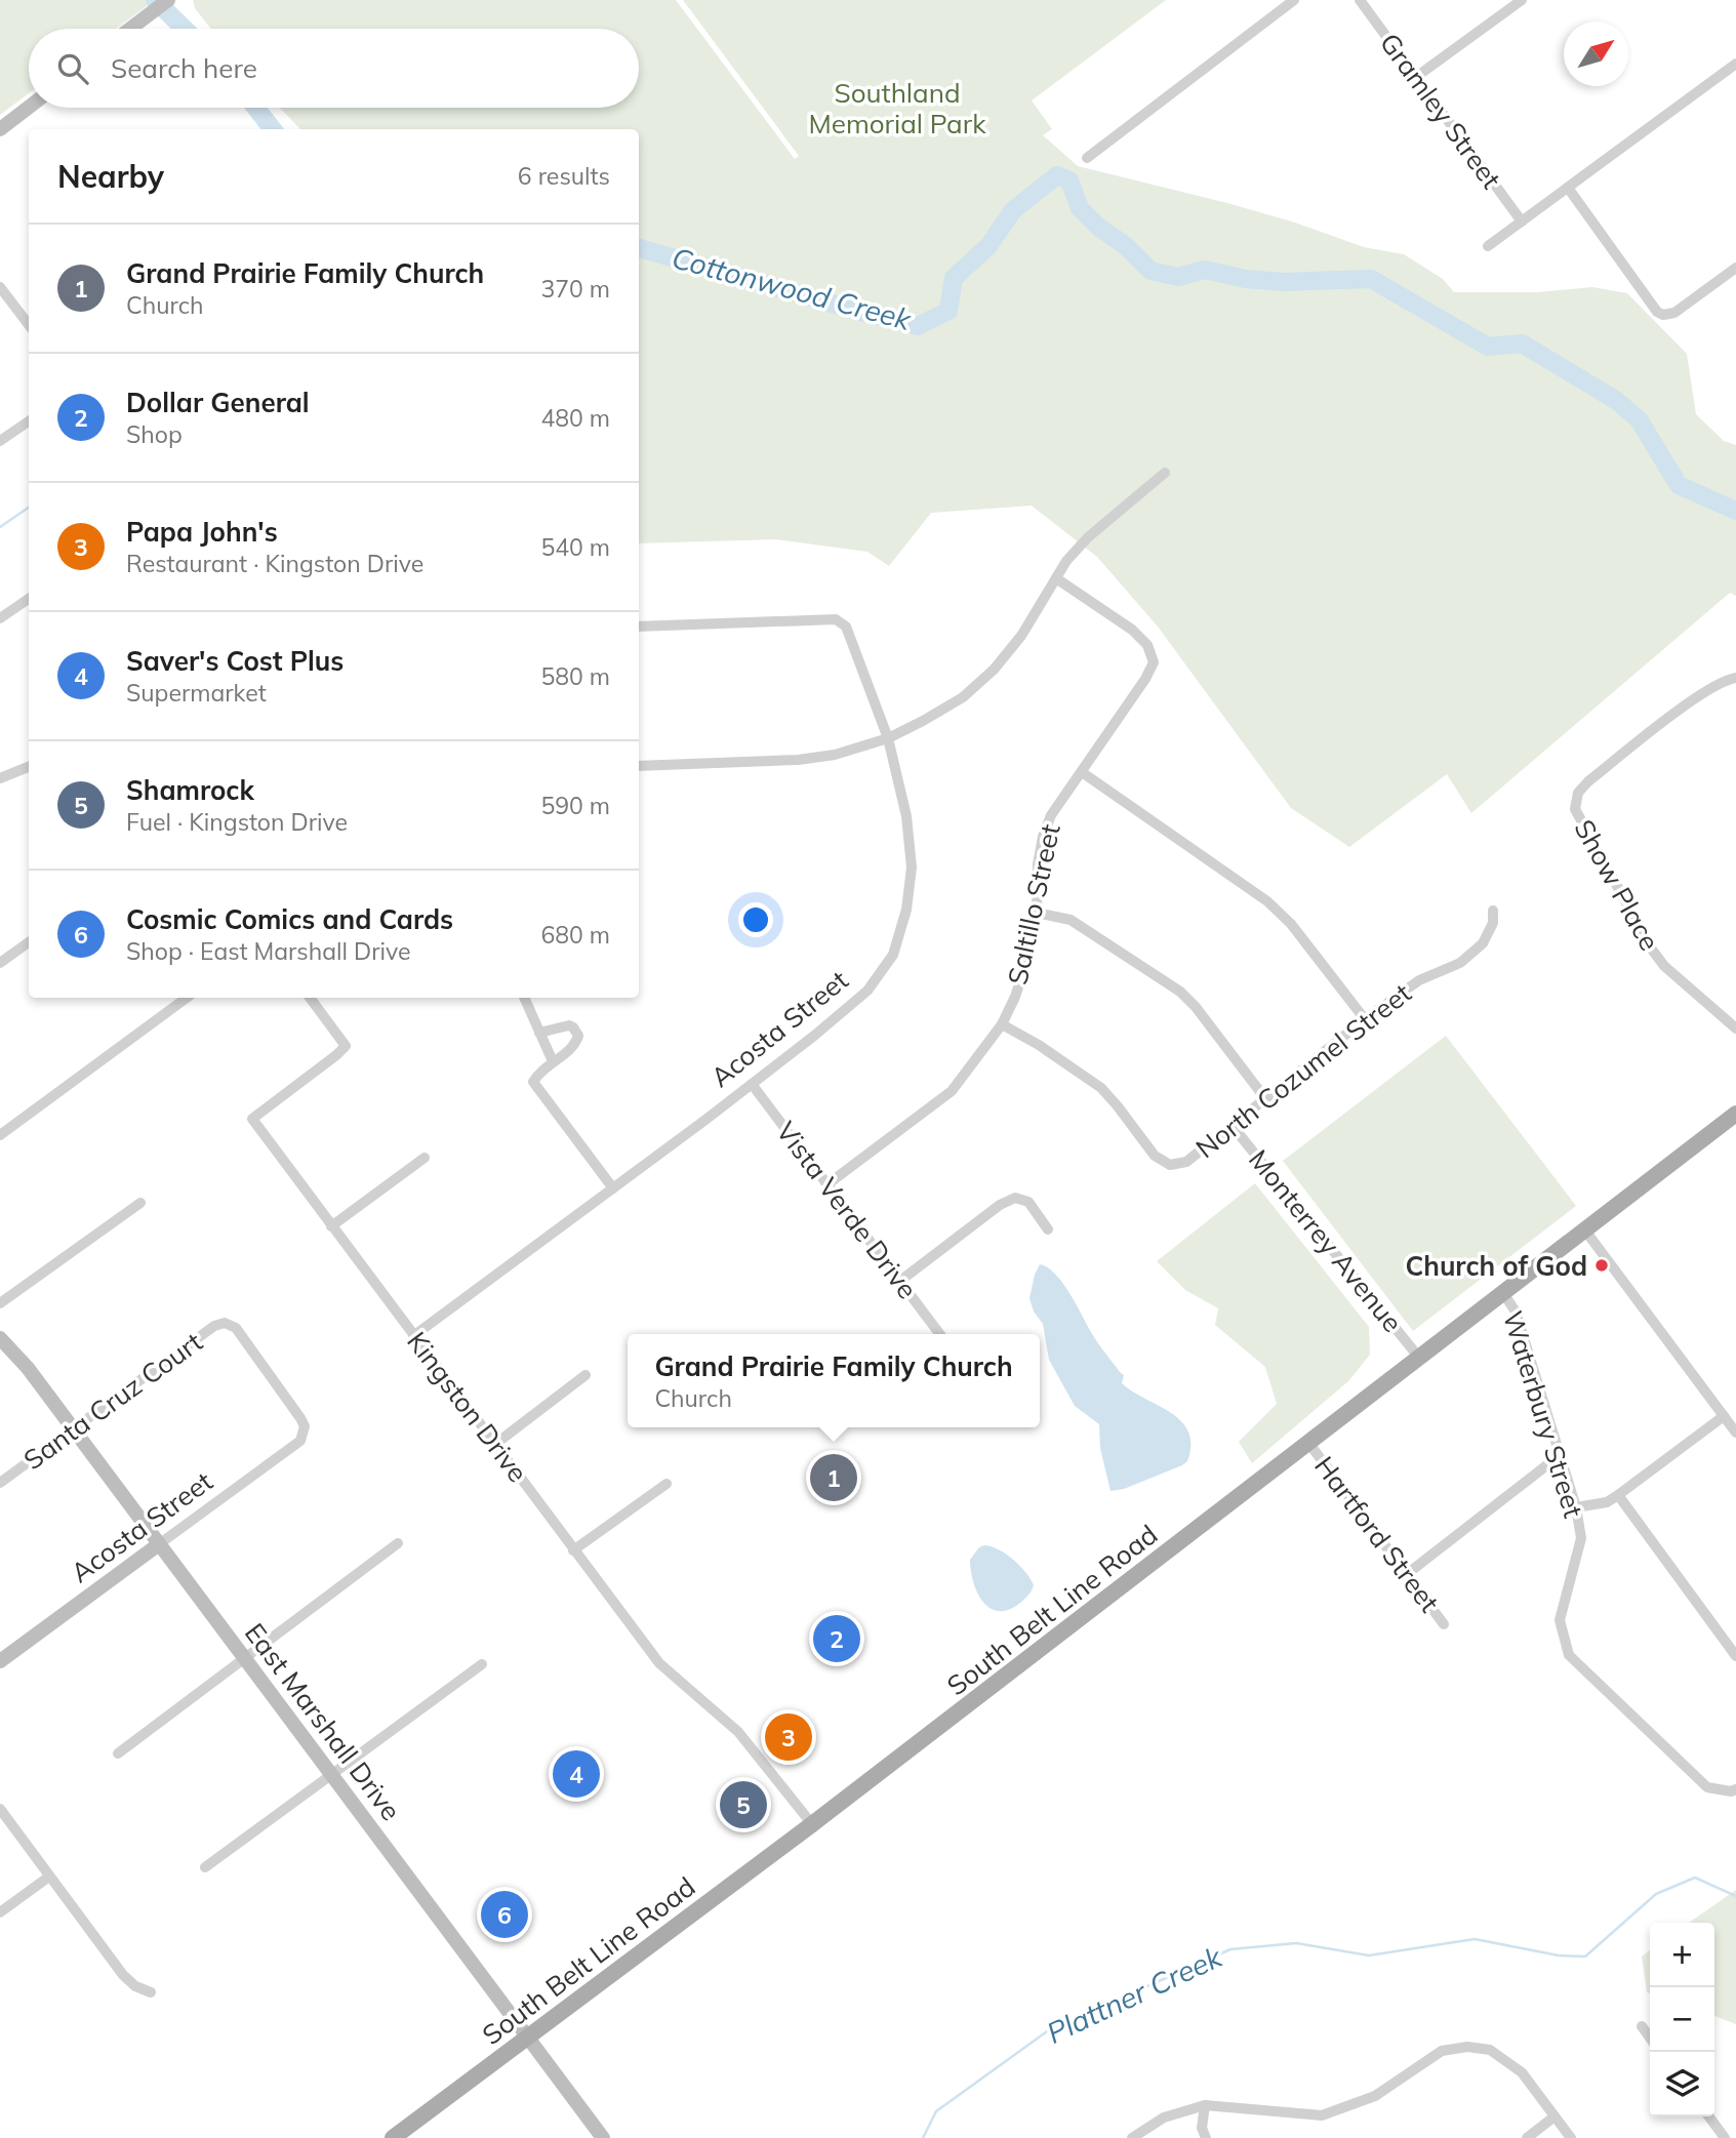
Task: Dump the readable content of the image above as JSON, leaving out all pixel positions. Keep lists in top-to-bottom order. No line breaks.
{"streets":{"main road":["Acosta Street","South Belt Line Road","East Marshall Drive"],"street":["Gramley Street","Show Place","Saltillo Street","North Cozumel Street","Vista Verde Drive","Monterrey Avenue","Santa Cruz Court","Kingston Drive","Waterbury Street","Hartford Street"]},"crossings":[["Saltillo Street","North Cozumel Street"],["Saltillo Street","Vista Verde Drive"],["Acosta Street","Vista Verde Drive"],["Acosta Street","Santa Cruz Court"],["Acosta Street","Kingston Drive"],["Acosta Street","East Marshall Drive"],["North Cozumel Street","Monterrey Avenue"],["Monterrey Avenue","South Belt Line Road"],["Santa Cruz Court","East Marshall Drive"],["Kingston Drive","South Belt Line Road"],["Waterbury Street","South Belt Line Road"],["Hartford Street","South Belt Line Road"],["South Belt Line Road","East Marshall Drive"]],"water":["Cottonwood Creek","Plattner Creek"],"parks":["Southland Memorial Park"],"places":["Church of God"],"north":"top right","page":{"search":"Search here","heading":["Nearby","6 results"],"list":[{"mark":"1","name":"Grand Prairie Family Church","note":"Church","value":"370 m"},{"mark":"2","name":"Dollar General","note":"Shop","value":"480 m"},{"mark":"3","name":"Papa John's","note":"Restaurant · Kingston Drive","value":"540 m"},{"mark":"4","name":"Saver's Cost Plus","note":"Supermarket","value":"580 m"},{"mark":"5","name":"Shamrock","note":"Fuel · Kingston Drive","value":"590 m"},{"mark":"6","name":"Cosmic Comics and Cards","note":"Shop · East Marshall Drive","value":"680 m"}],"popup":["Grand Prairie Family Church","Church"],"pins":["1","2","3","4","5","6"],"map_buttons":["+","−"]}}
